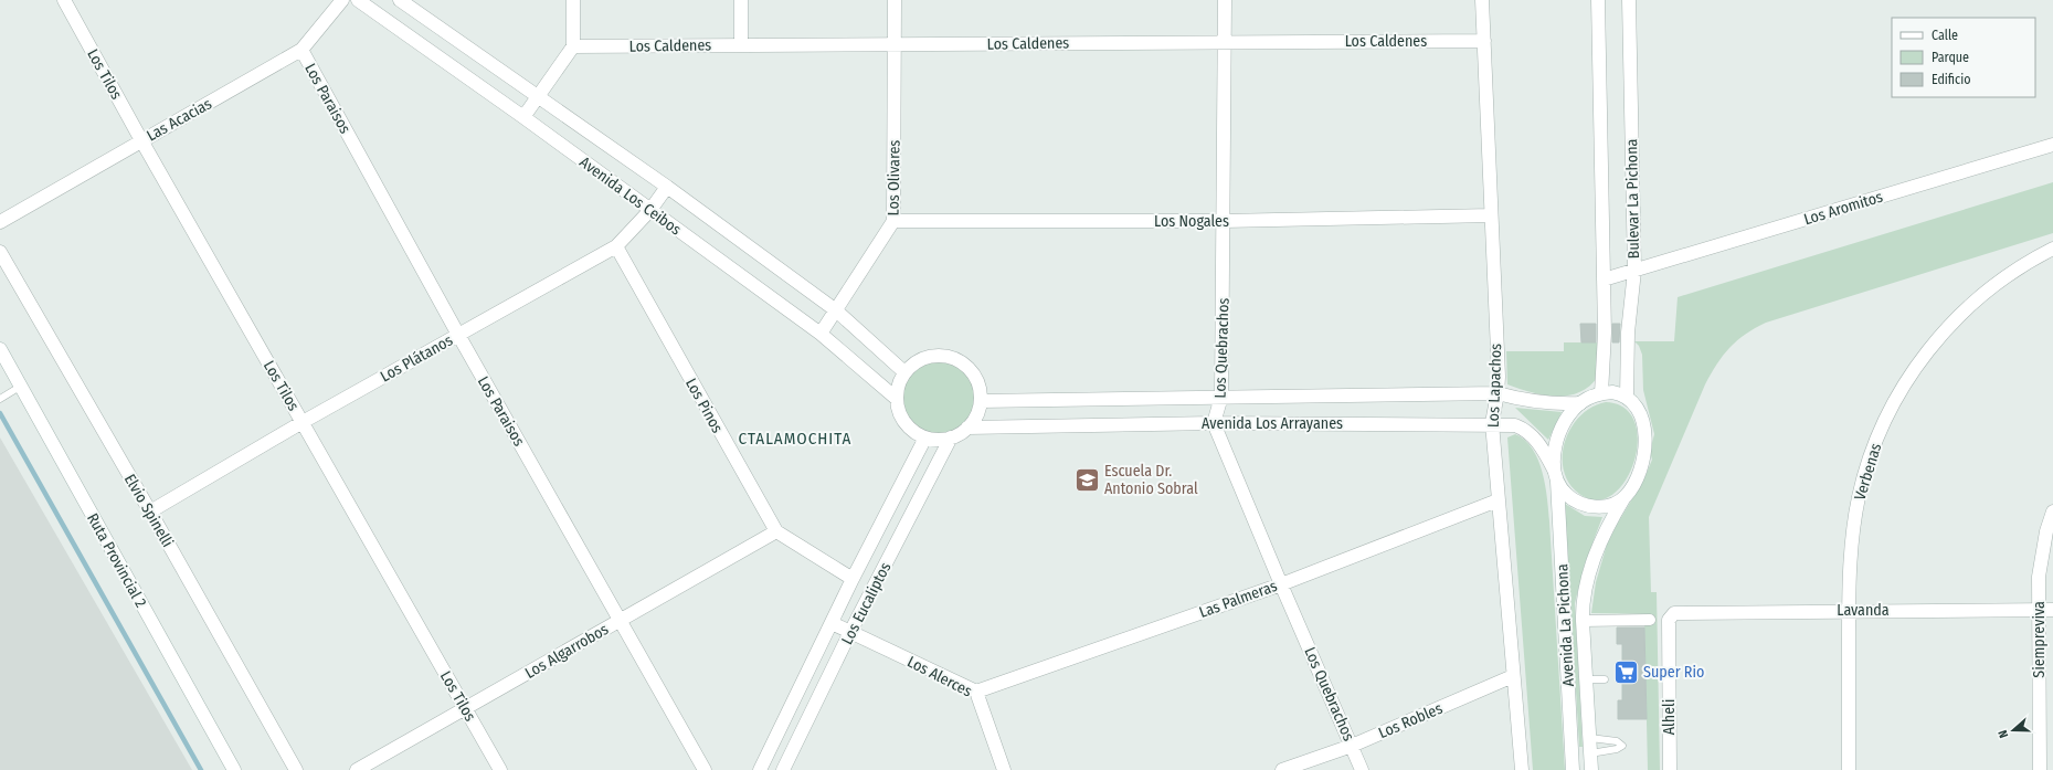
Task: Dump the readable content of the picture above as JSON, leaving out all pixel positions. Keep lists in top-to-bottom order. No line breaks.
{"streets":{"street":["Los Caldenes","Los Tilos","Los Paraisos","Las Acacias","Los Olivares","Avenida Los Ceibos","Bulevar La Pichona","Los Aromitos","Los Nogales","Los Quebrachos","Los Plátanos","Los Lapachos","Los Pinos","Avenida Los Arrayanes","Verbenas","Elvio Spinelli","Ruta Provincial 2","Las Palmeras","Los Eucaliptos","Lavanda","Avenida La Pichona","Siempreviva","Los Algarrobos","Los Alerces","Alheli","Los Robles"]},"crossings":[["Los Caldenes","Los Olivares"],["Los Caldenes","Los Quebrachos"],["Los Caldenes","Los Lapachos"],["Los Tilos","Las Acacias"],["Los Tilos","Los Plátanos"],["Los Tilos","Los Algarrobos"],["Los Paraisos","Las Acacias"],["Los Paraisos","Los Plátanos"],["Los Paraisos","Los Algarrobos"],["Los Olivares","Avenida Los Ceibos"],["Los Olivares","Los Nogales"],["Avenida Los Ceibos","Los Plátanos"],["Avenida Los Ceibos","Avenida Los Arrayanes"],["Avenida Los Ceibos","Los Eucaliptos"],["Bulevar La Pichona","Los Aromitos"],["Bulevar La Pichona","Avenida Los Arrayanes"],["Bulevar La Pichona","Avenida La Pichona"],["Los Nogales","Los Quebrachos"],["Los Nogales","Los Lapachos"],["Los Quebrachos","Avenida Los Arrayanes"],["Los Quebrachos","Las Palmeras"],["Los Quebrachos","Los Robles"],["Los Plátanos","Los Pinos"],["Los Plátanos","Elvio Spinelli"],["Los Lapachos","Avenida Los Arrayanes"],["Los Lapachos","Las Palmeras"],["Los Lapachos","Los Robles"],["Los Pinos","Los Eucaliptos"],["Los Pinos","Los Algarrobos"],["Avenida Los Arrayanes","Los Eucaliptos"],["Avenida Los Arrayanes","Avenida La Pichona"],["Verbenas","Lavanda"],["Las Palmeras","Los Alerces"],["Los Eucaliptos","Los Alerces"],["Lavanda","Siempreviva"],["Lavanda","Alheli"]],"districts":["CTALAMOCHITA"],"places":{"school or university":["Escuela Dr. Antonio Sobral"],"supermarket":["Super Rio"]},"legend":["Calle","Parque","Edificio"],"north":"left"}
